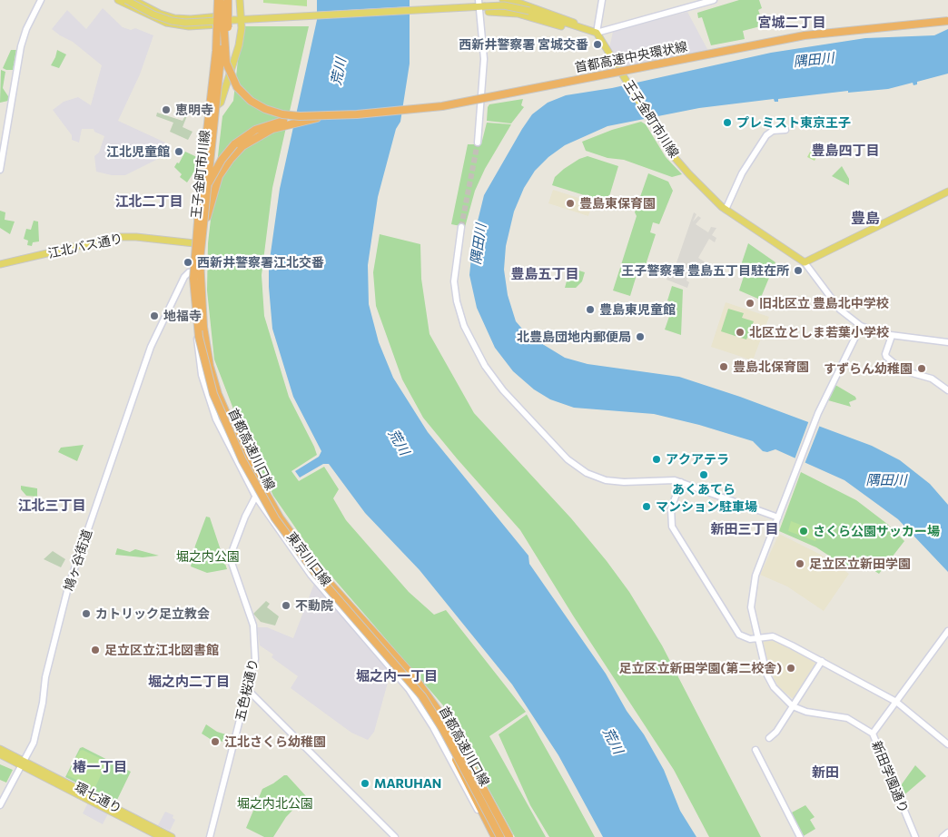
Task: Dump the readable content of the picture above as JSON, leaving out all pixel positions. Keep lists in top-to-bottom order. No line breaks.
{"streets":{"highway":["首都高速中央環状線","首都高速川口線"],"main road":["王子金町市川線","江北バス通り","環七通り"],"street":["東京川口線","鳩ヶ谷街道","五色桜通り","新田学園通り"]},"crossings":[["首都高速中央環状線","首都高速川口線"],["王子金町市川線","江北バス通り"],["王子金町市川線","東京川口線"],["江北バス通り","東京川口線"],["首都高速川口線","東京川口線"],["東京川口線","鳩ヶ谷街道"],["東京川口線","五色桜通り"],["鳩ヶ谷街道","環七通り"]],"districts":["宮城二丁目","豊島四丁目","江北二丁目","豊島","豊島五丁目","江北三丁目","新田三丁目","堀之内一丁目","堀之内二丁目","椿一丁目","新田"],"water":["隅田川","荒川"],"parks":["堀之内公園","堀之内北公園"],"places":["西新井警察署 宮城交番","恵明寺","プレミスト東京王子","江北児童館","豊島東保育園","西新井警察署江北交番","王子警察署 豊島五丁目駐在所","旧北区立 豊島北中学校","豊島東児童館","地福寺","北区立としま若葉小学校","北豊島団地内郵便局","豊島北保育園","すずらん幼稚園","アクアテラ","あくあてら","マンション駐車場","さくら公園サッカー場","足立区立新田学園","不動院","カトリック足立教会","足立区立江北図書館","足立区立新田学園(第二校舎)","江北さくら幼稚園","MARUHAN"]}
